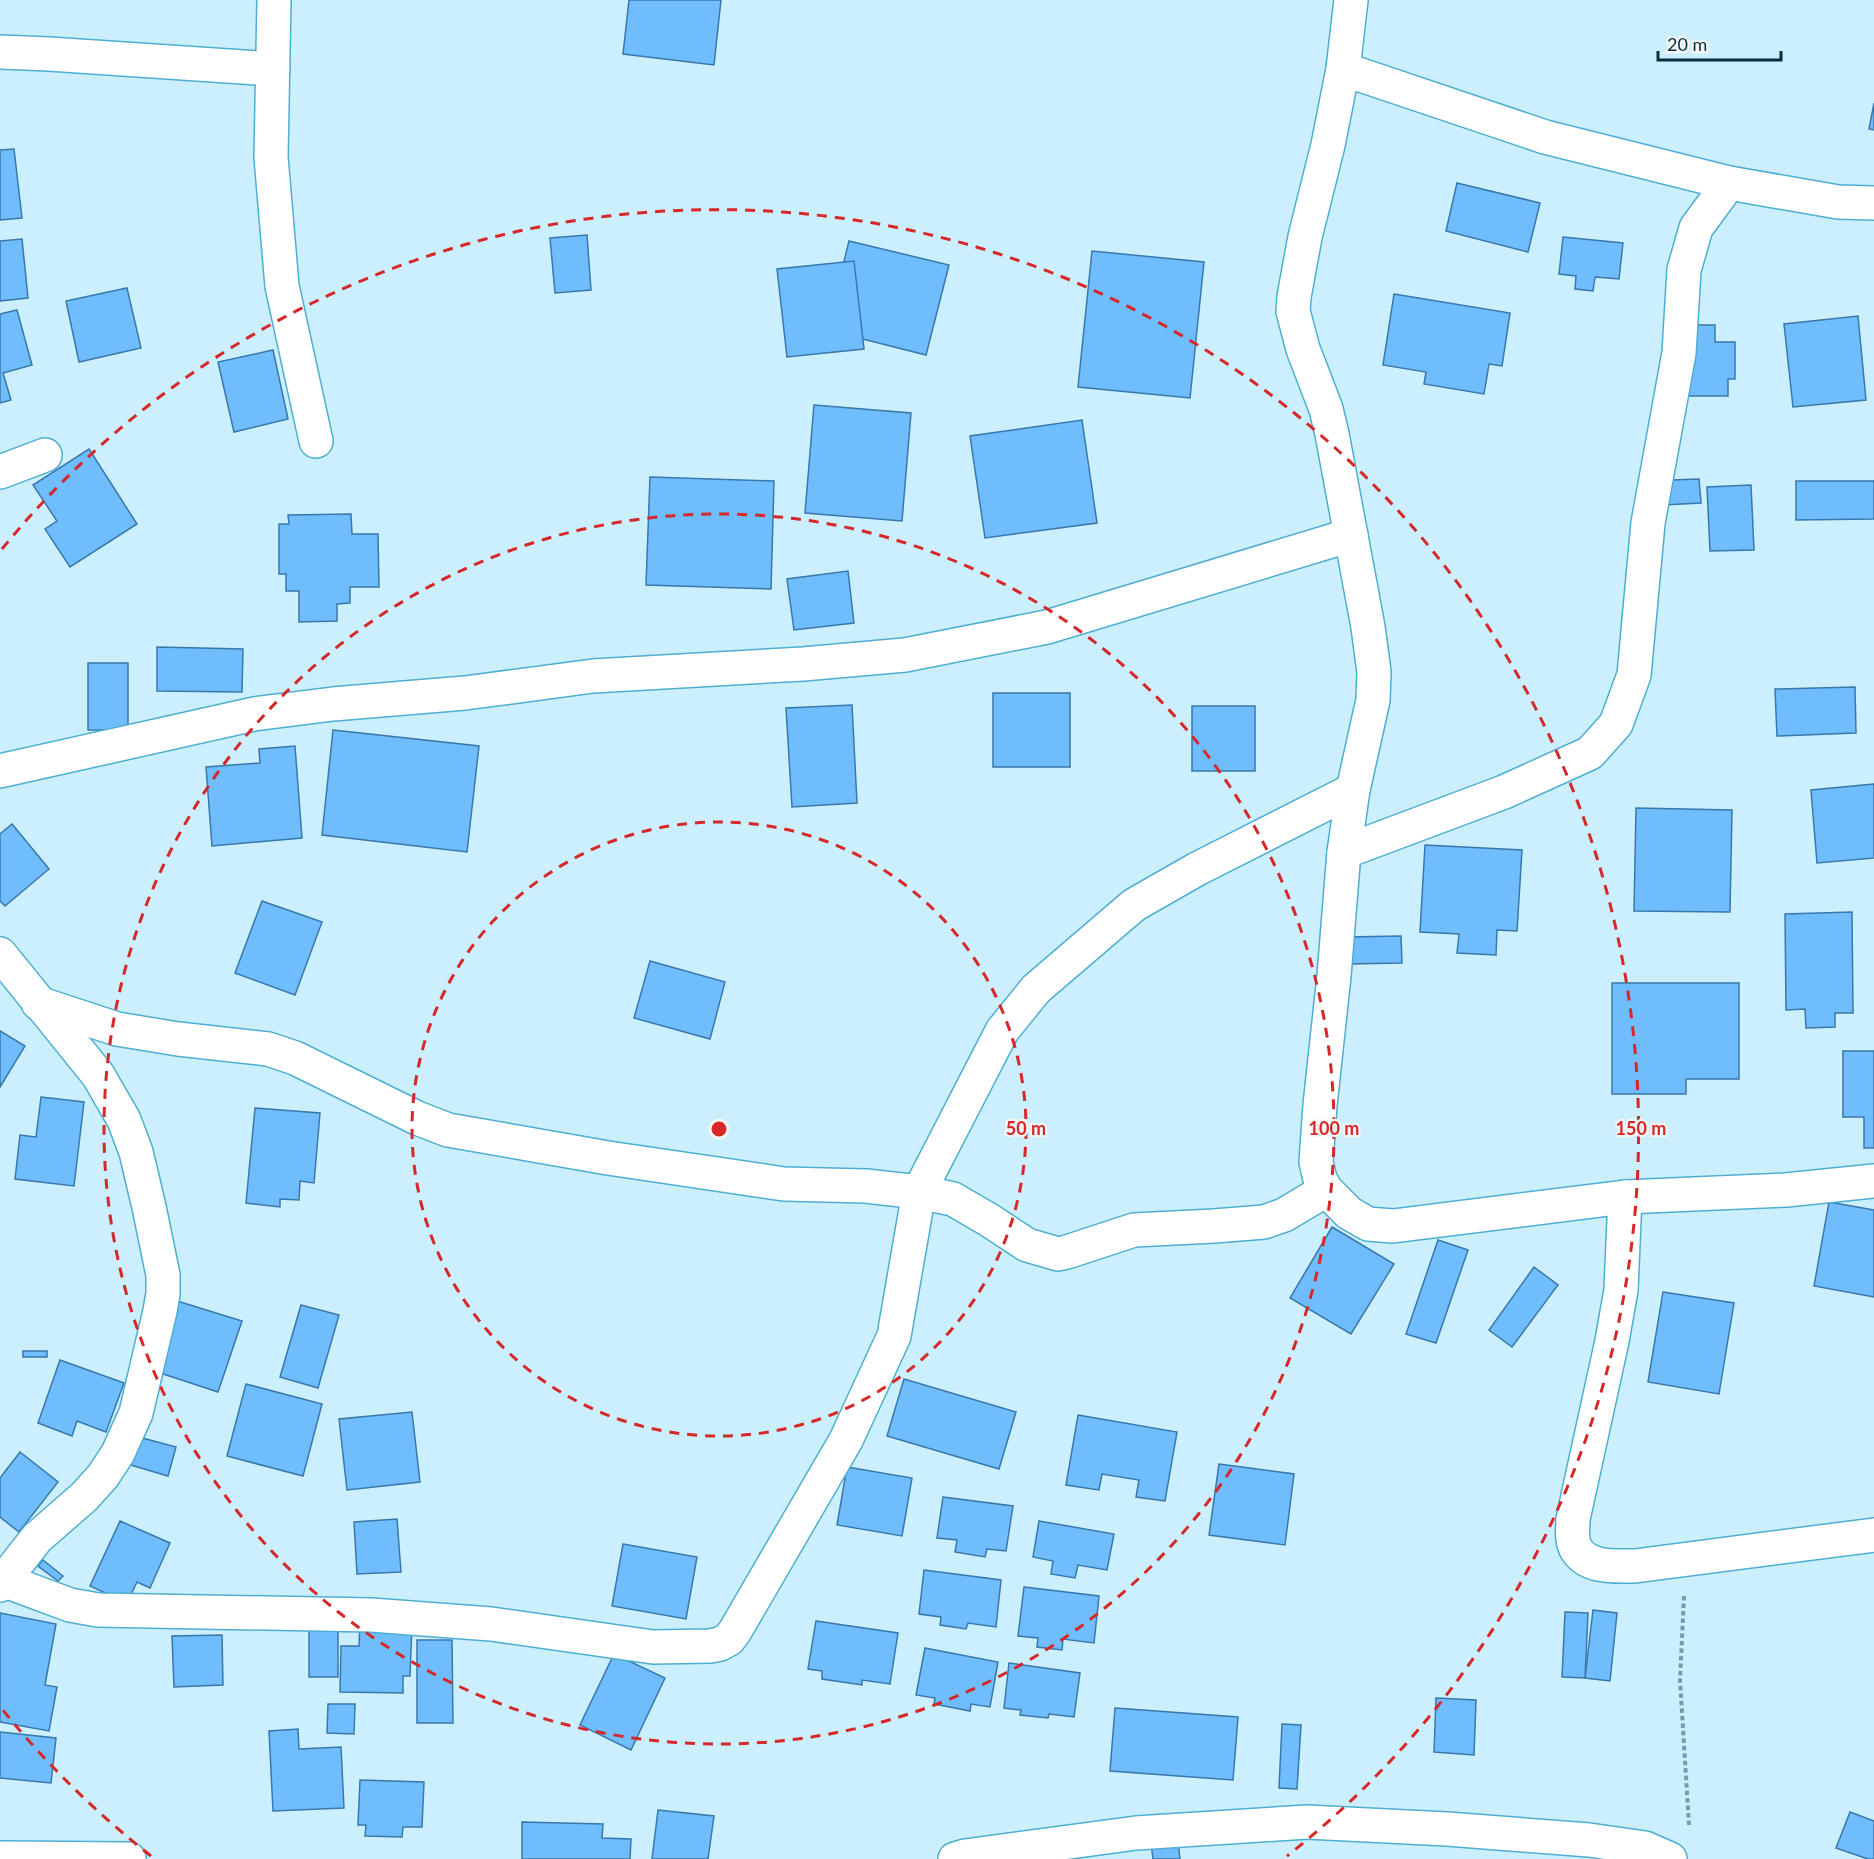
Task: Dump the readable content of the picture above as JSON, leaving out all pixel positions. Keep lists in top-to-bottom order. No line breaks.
{"scale_bar":"20 m","rings":["50 m","100 m","150 m"]}
